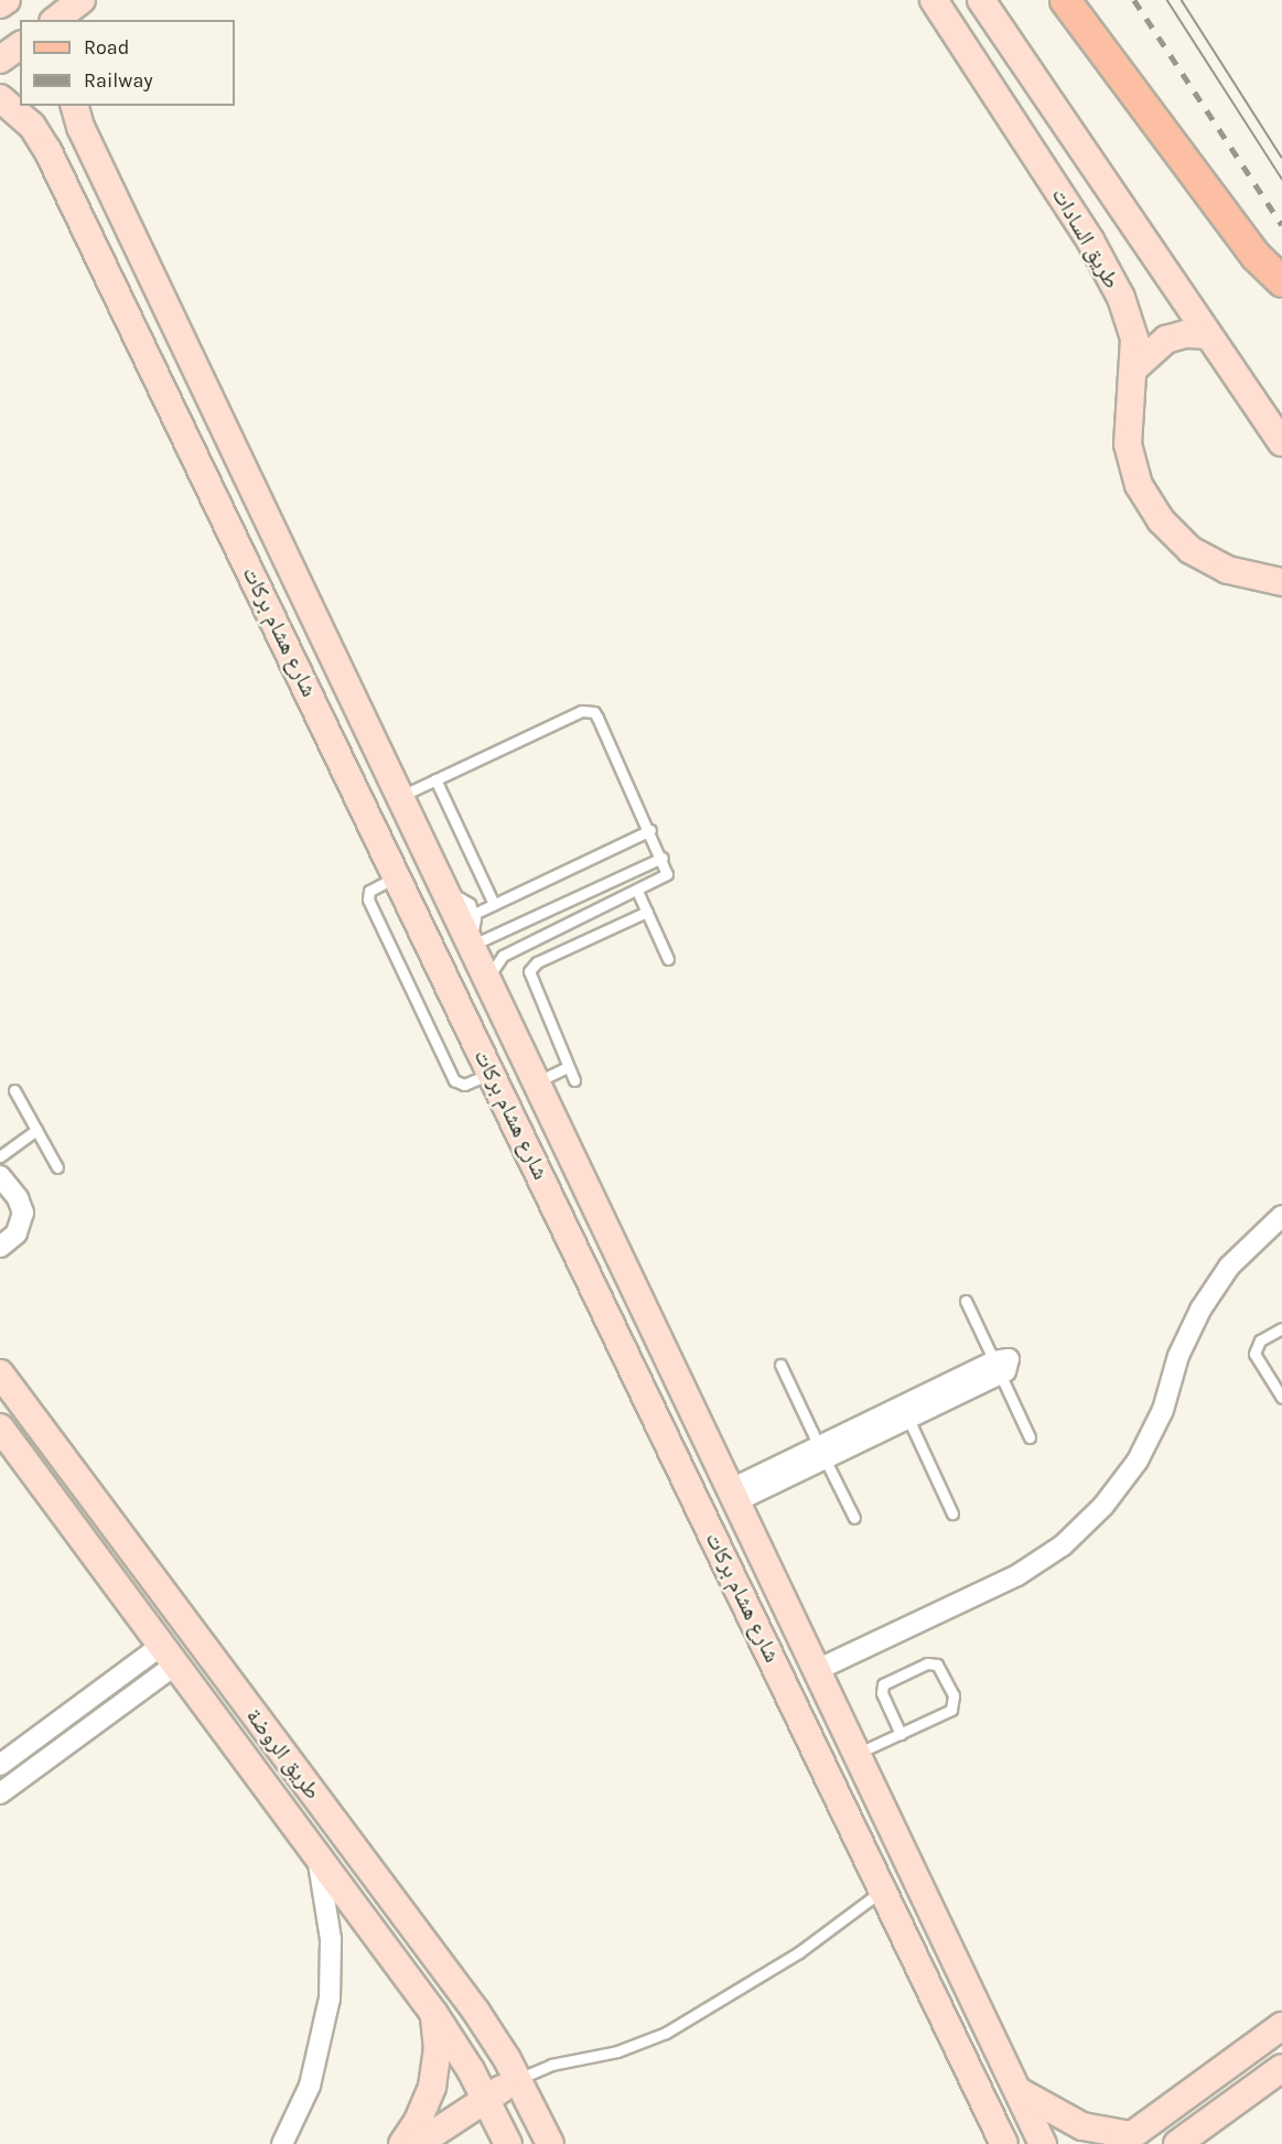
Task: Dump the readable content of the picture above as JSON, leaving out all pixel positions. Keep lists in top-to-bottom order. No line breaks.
{"streets":{"street":["طريق السادات","شارع هشام بركات","طريق الروضة"]},"legend":["Road","Railway"]}
